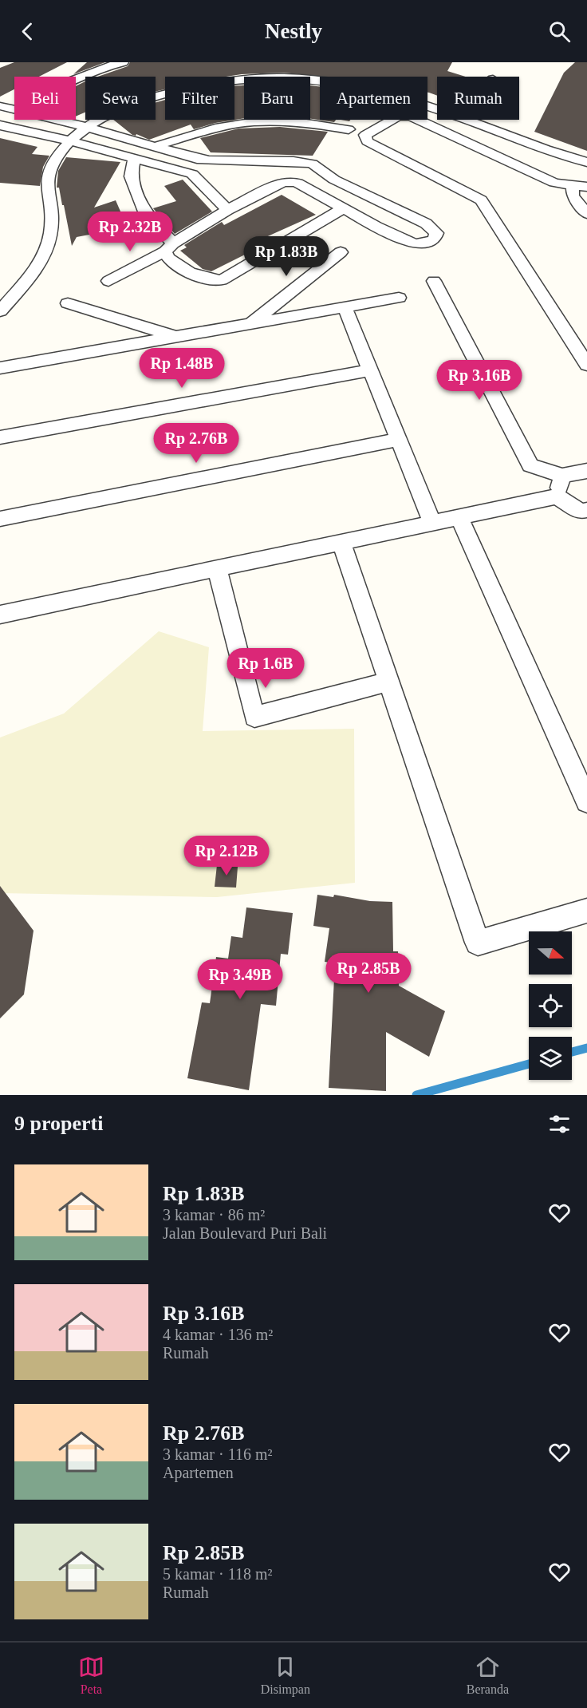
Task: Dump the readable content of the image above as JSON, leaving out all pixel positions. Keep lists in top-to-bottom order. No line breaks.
{"north":"right","page":{"header":"Nestly","chip":["Beli","Sewa","Filter","Baru","Apartemen","Rumah"],"price":["Rp 2.32B","Rp 1.83B","Rp 1.48B","Rp 3.16B","Rp 2.76B","Rp 1.6B","Rp 2.12B","Rp 2.85B","Rp 3.49B"],"heading":"9 properti","list":[{"name":"Rp 1.83B","note":"3 kamar · 86 m² · Jalan Boulevard Puri Bali"},{"name":"Rp 3.16B","note":"4 kamar · 136 m² · Rumah"},{"name":"Rp 2.76B","note":"3 kamar · 116 m² · Apartemen"},{"name":"Rp 2.85B","note":"5 kamar · 118 m² · Rumah"}],"tabs":["Peta","Disimpan","Beranda"]}}
